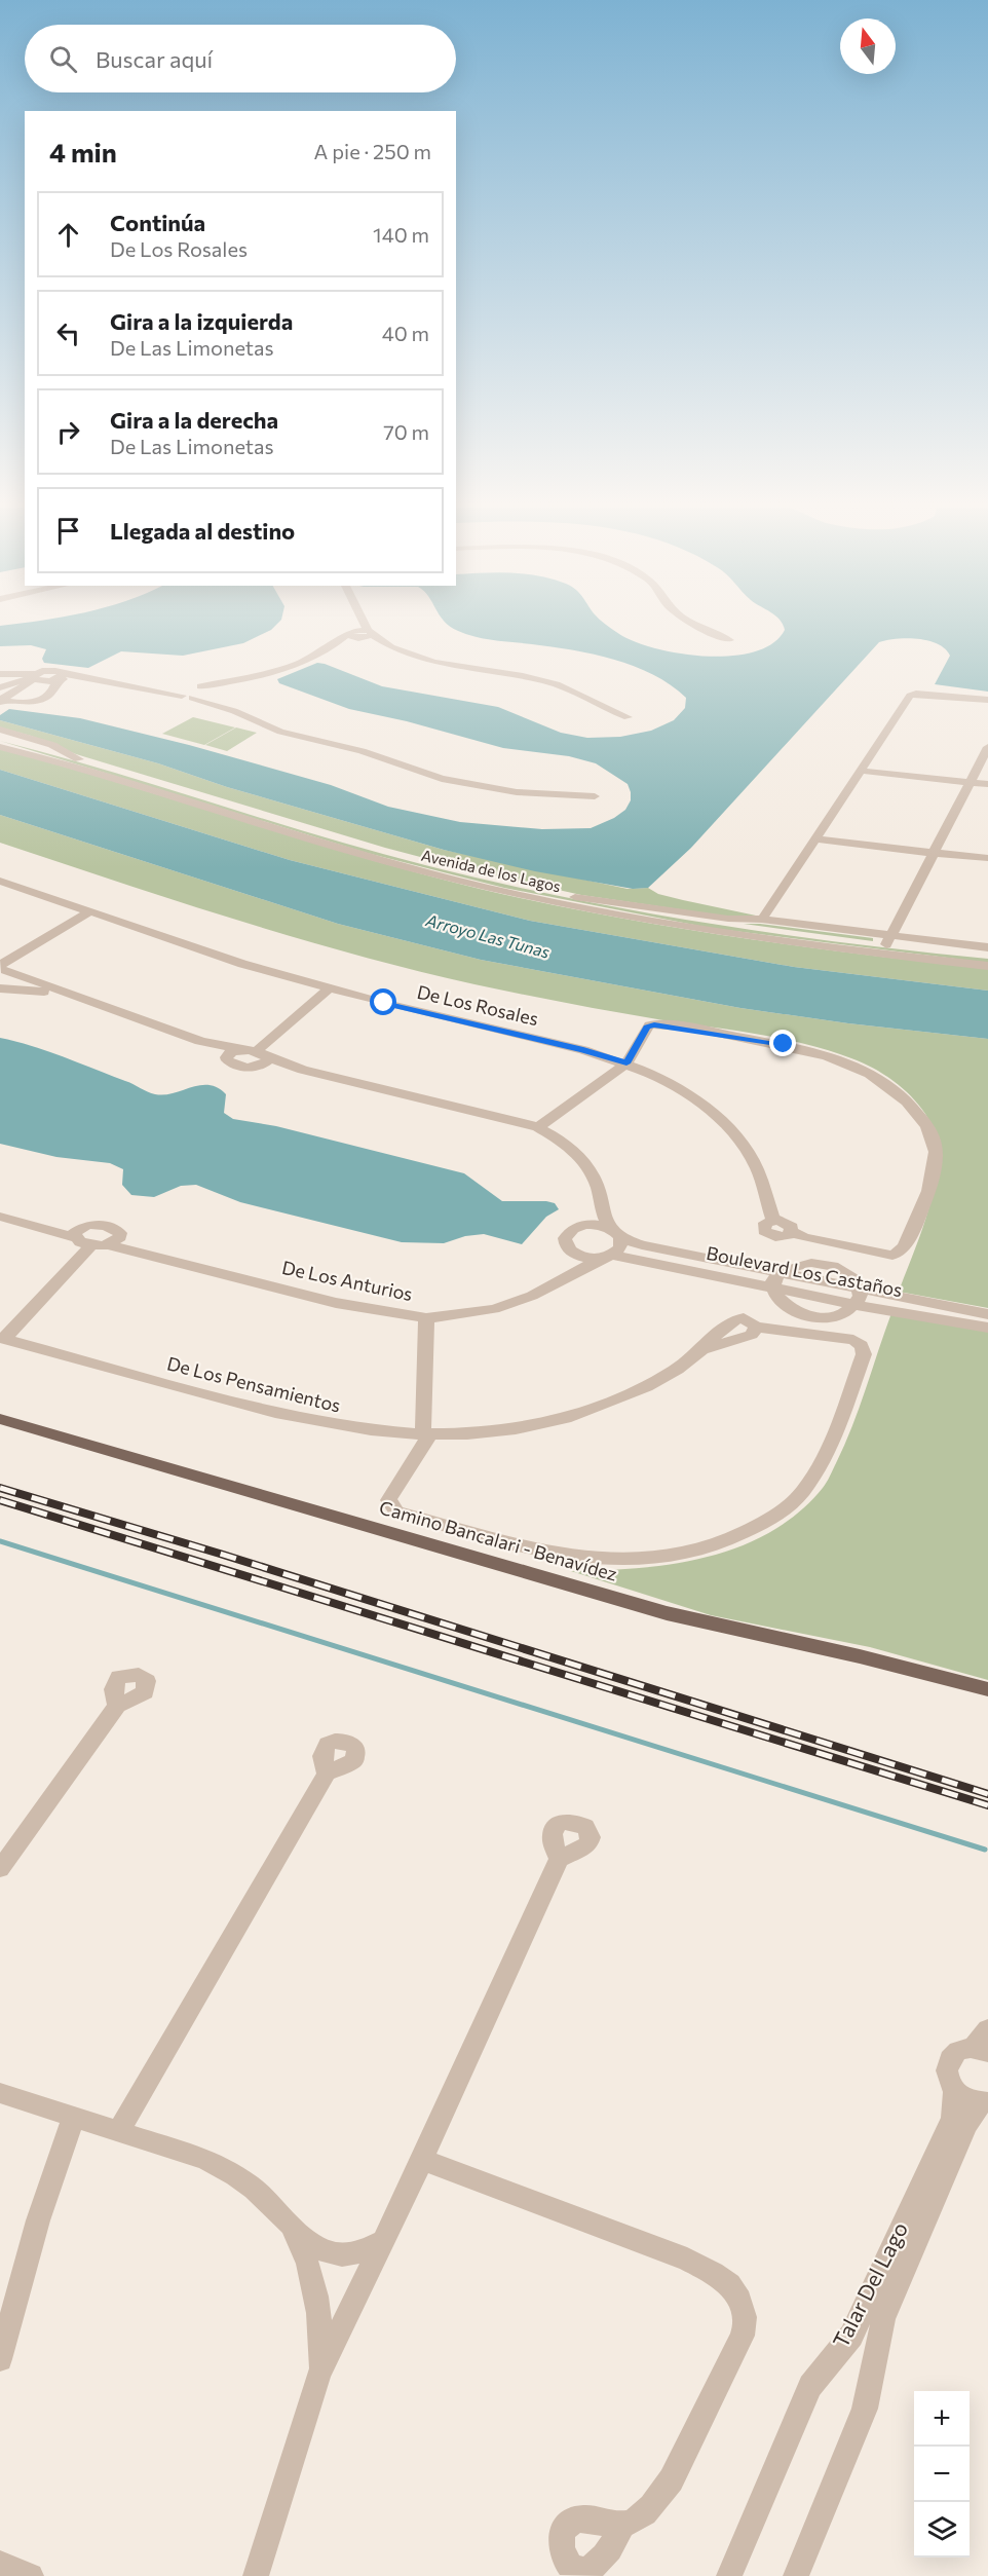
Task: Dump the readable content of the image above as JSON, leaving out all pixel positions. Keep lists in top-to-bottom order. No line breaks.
{"streets":{"main road":["Camino Bancalari - Benavídez"],"street":["Avenida de los Lagos","De Los Rosales","Boulevard Los Castaños","De Los Anturios","De Los Pensamientos","Talar Del Lago"]},"crossings":[["Boulevard Los Castaños","De Los Anturios"]],"water":["Arroyo Las Tunas"],"north":"top","page":{"search":"Buscar aquí","heading":["4 min","A pie · 250 m"],"list":[["Continúa","De Los Rosales","140 m"],["Gira a la izquierda","De Las Limonetas","40 m"],["Gira a la derecha","De Las Limonetas","70 m"],"Llegada al destino"],"map_buttons":["+","−"]}}
